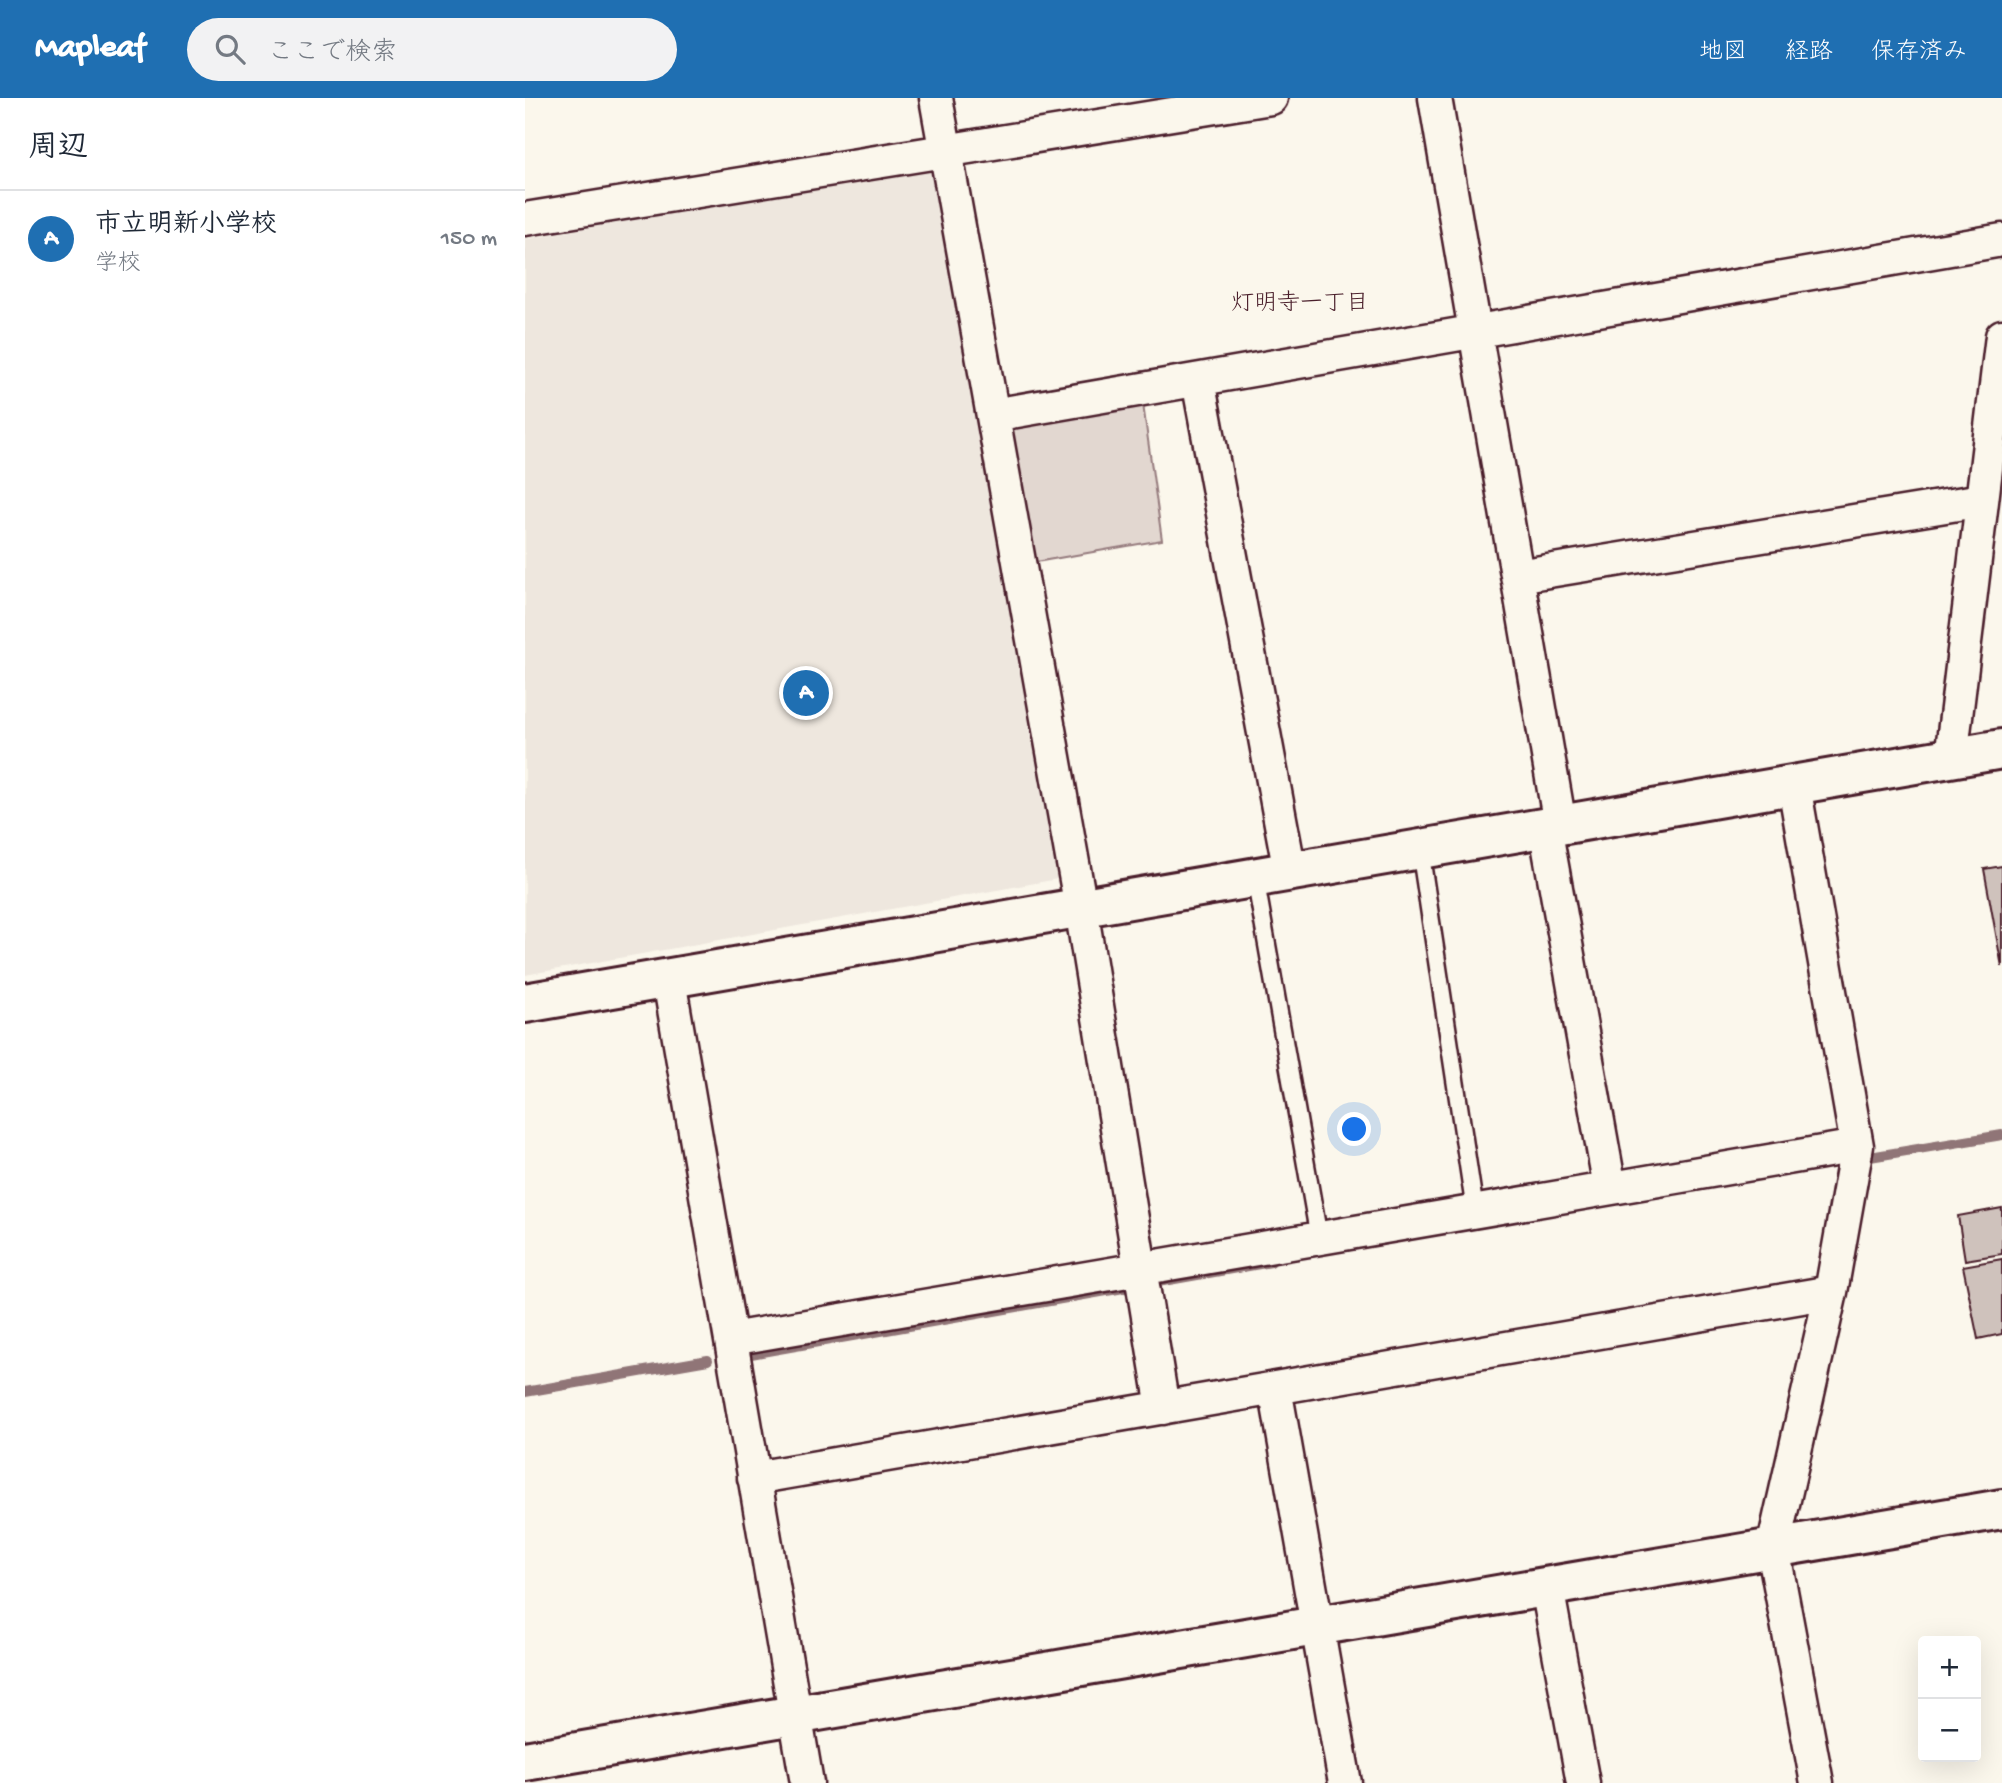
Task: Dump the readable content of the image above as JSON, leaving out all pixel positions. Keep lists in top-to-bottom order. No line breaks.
{"districts":["灯明寺一丁目"],"page":{"header":"Mapleaf","search":"ここで検索","nav":["地図","経路","保存済み"],"heading":"周辺","list":[{"mark":"A","name":"市立明新小学校","note":"学校","value":"150 m"}],"pins":"A","map_buttons":["+","−"]}}
